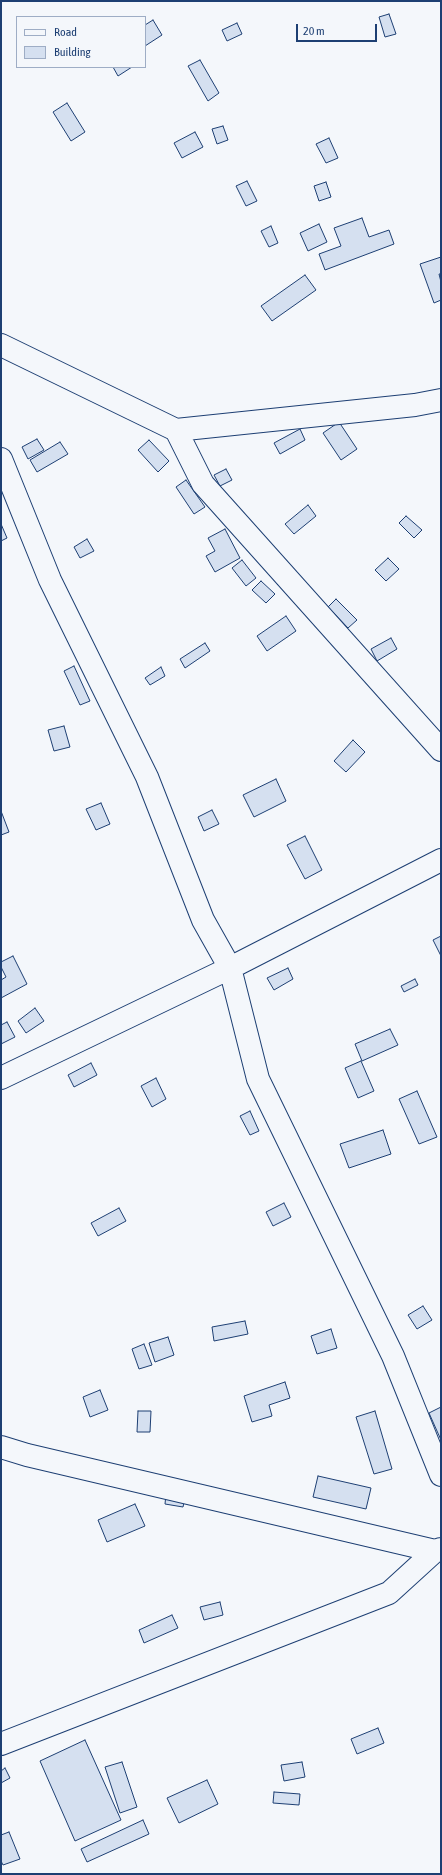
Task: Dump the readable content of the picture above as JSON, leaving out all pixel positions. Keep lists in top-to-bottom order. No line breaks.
{"legend":["Road","Building"],"scale_bar":"20 m"}
